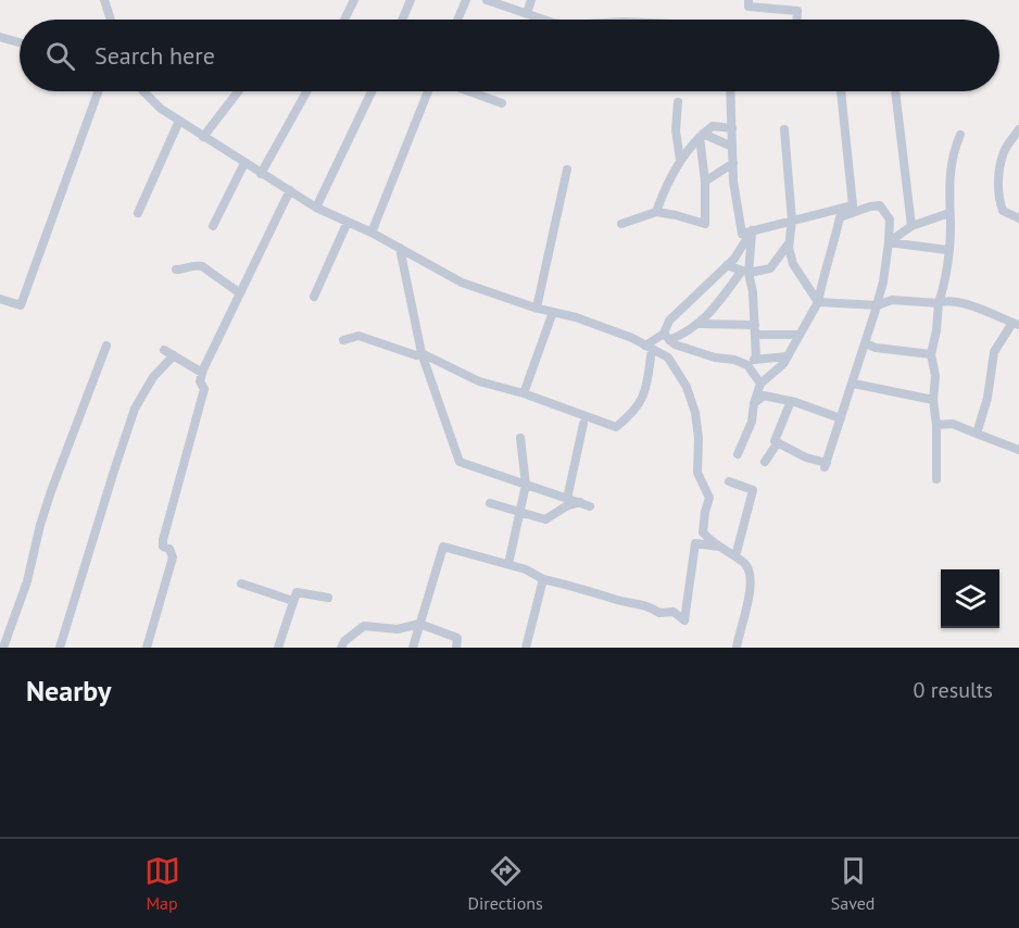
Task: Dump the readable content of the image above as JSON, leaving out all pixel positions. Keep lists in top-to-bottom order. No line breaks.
{"page":{"search":"Search here","heading":["Nearby","0 results"],"nav":["Map","Directions","Saved"]}}
